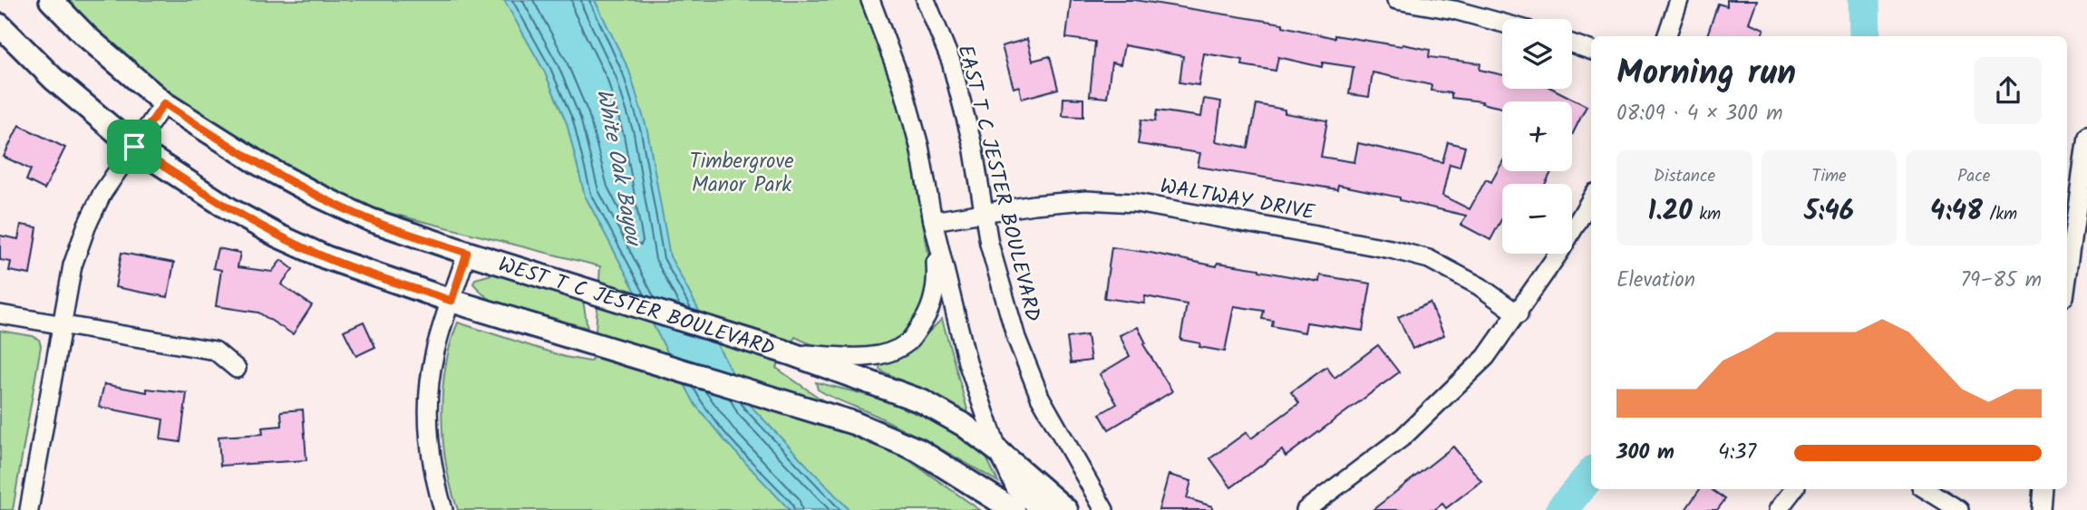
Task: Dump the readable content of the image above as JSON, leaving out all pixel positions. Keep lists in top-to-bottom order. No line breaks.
{"streets":{"main road":["WEST T C JESTER BOULEVARD"],"street":["EAST T C JESTER BOULEVARD","WALTWAY DRIVE"]},"crossings":[["EAST T C JESTER BOULEVARD","WALTWAY DRIVE"]],"water":["White Oak Bayou"],"parks":["Timbergrove Manor Park"],"page":{"map_buttons":["+","−"],"heading":["Morning run","08:09 · 4 × 300 m"],"stats":[["Distance","1.20 km"],["Time","5:46"],["Pace","4:48 /km"]],"chart":["Elevation","79–85 m"],"list":[{"name":"300 m","note":"4:37"}]}}
